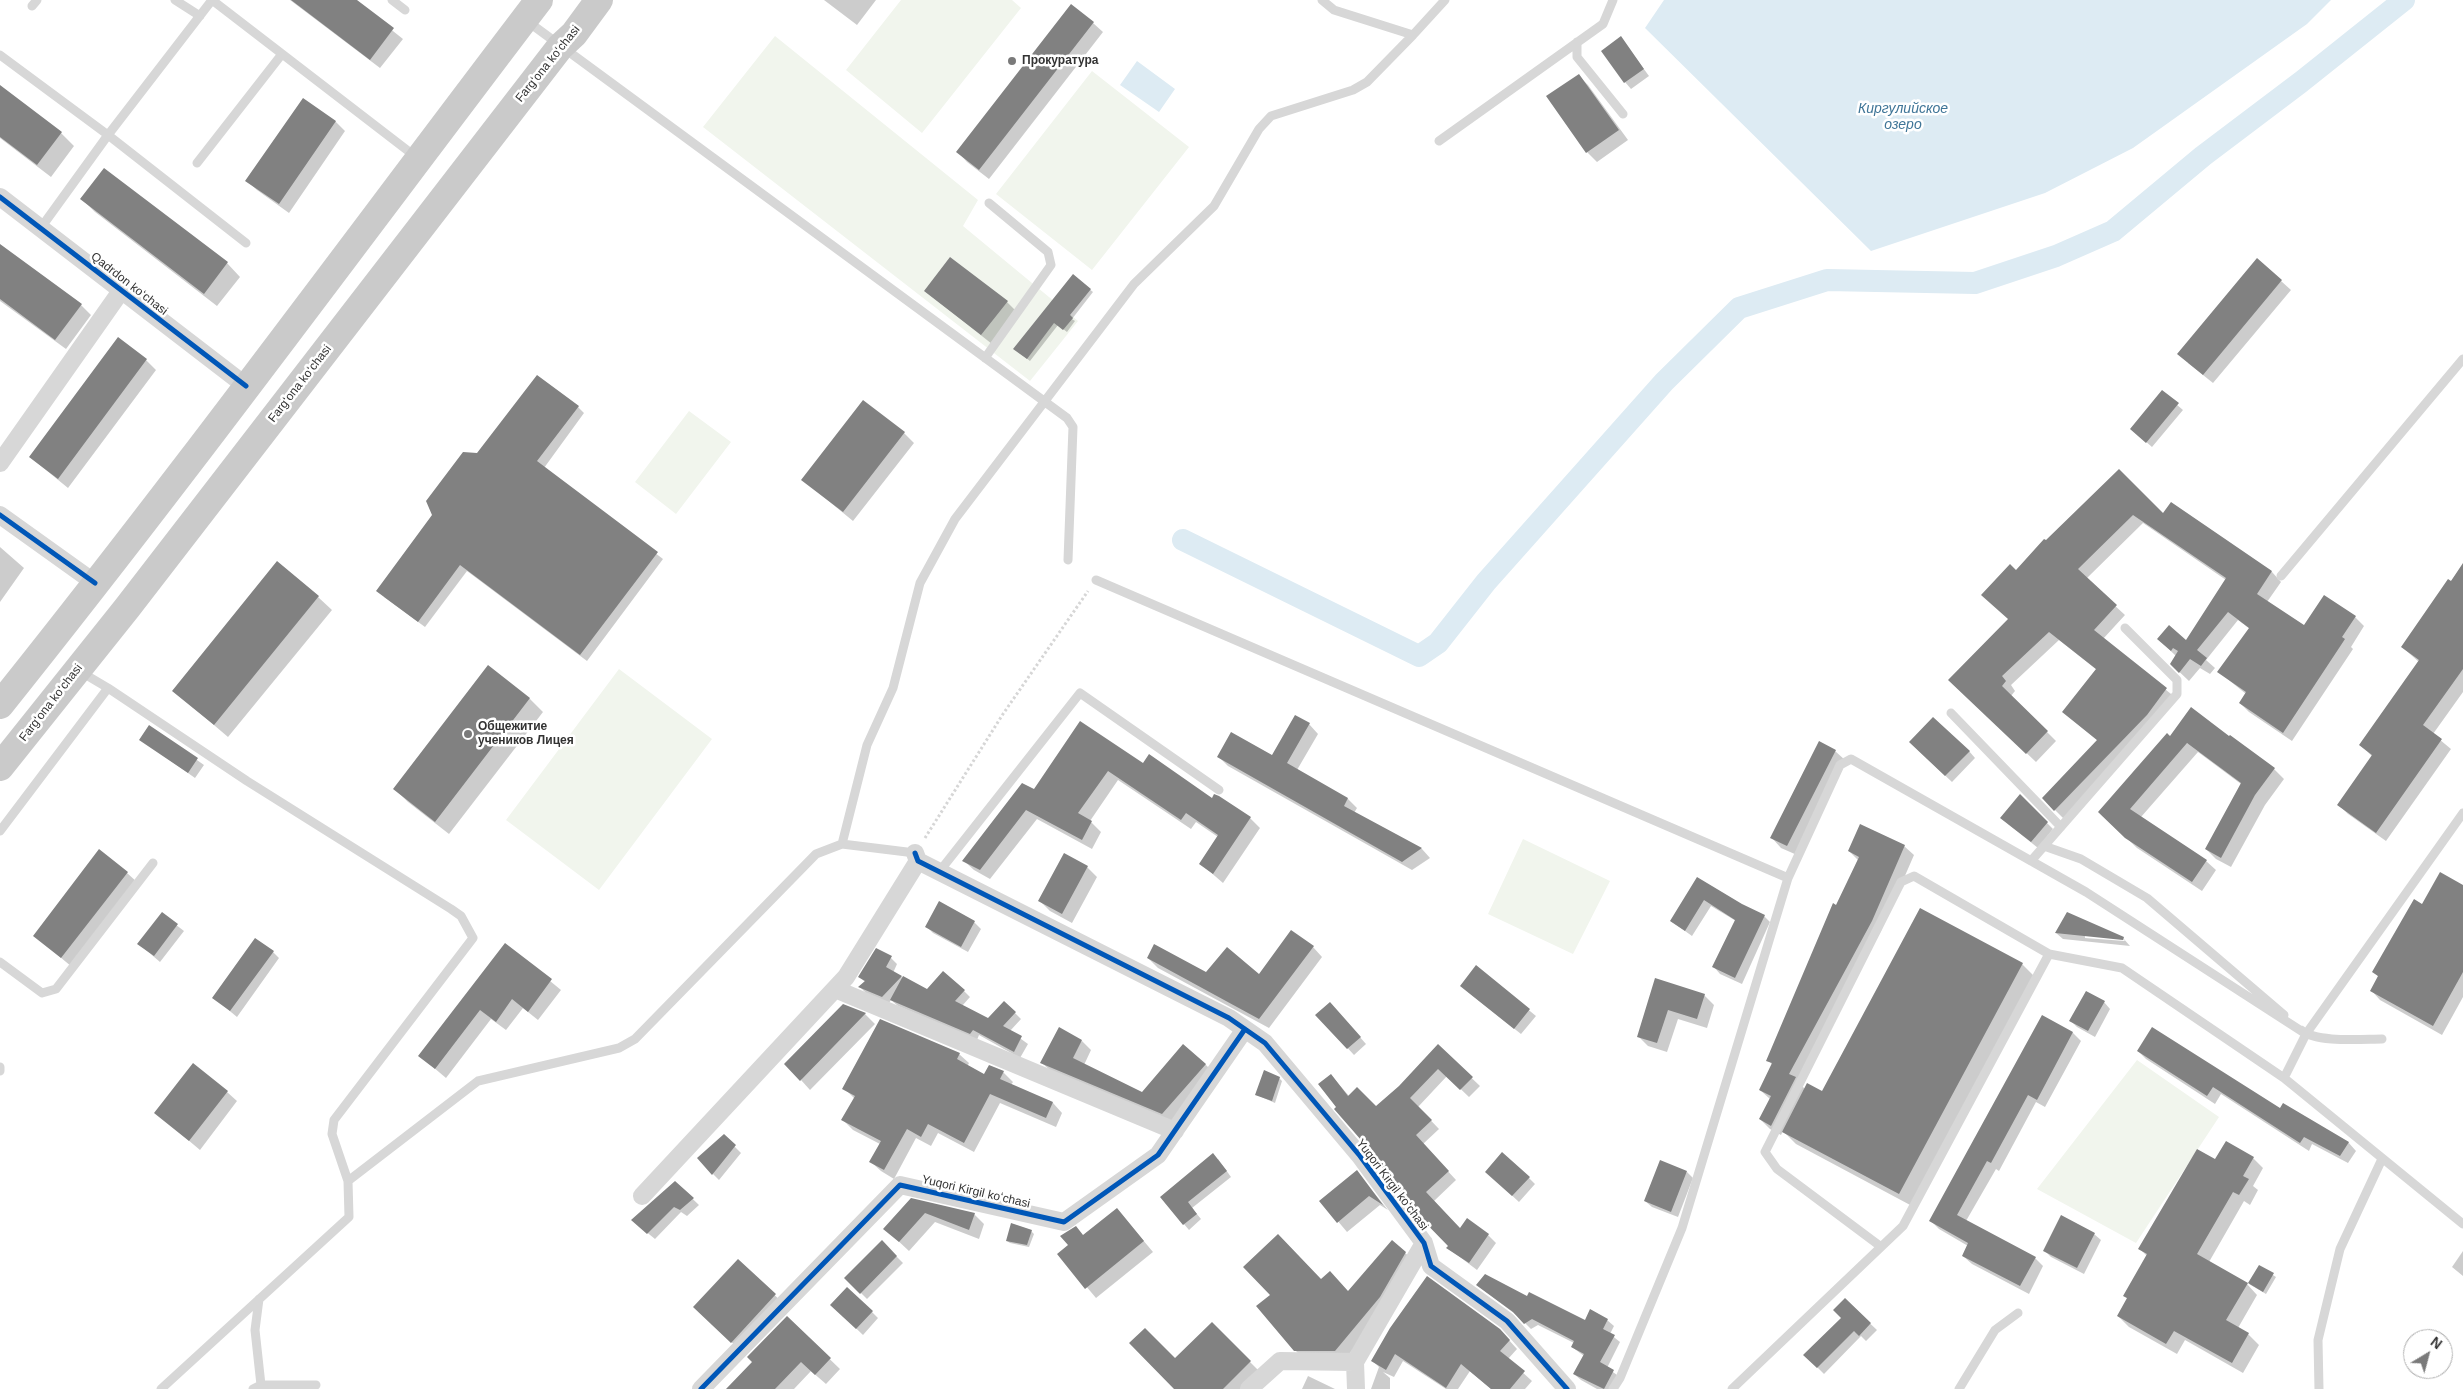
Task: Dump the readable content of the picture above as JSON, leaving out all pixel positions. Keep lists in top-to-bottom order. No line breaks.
{"streets":{"main road":["Fargʻona koʻchasi"],"street":["Qadrdon koʻchasi","Yuqori Kirgil koʻchasi"]},"water":["Киргулийское озеро"],"places":["Прокуратура","Общежитие учеников Лицея"],"north":"top right"}
